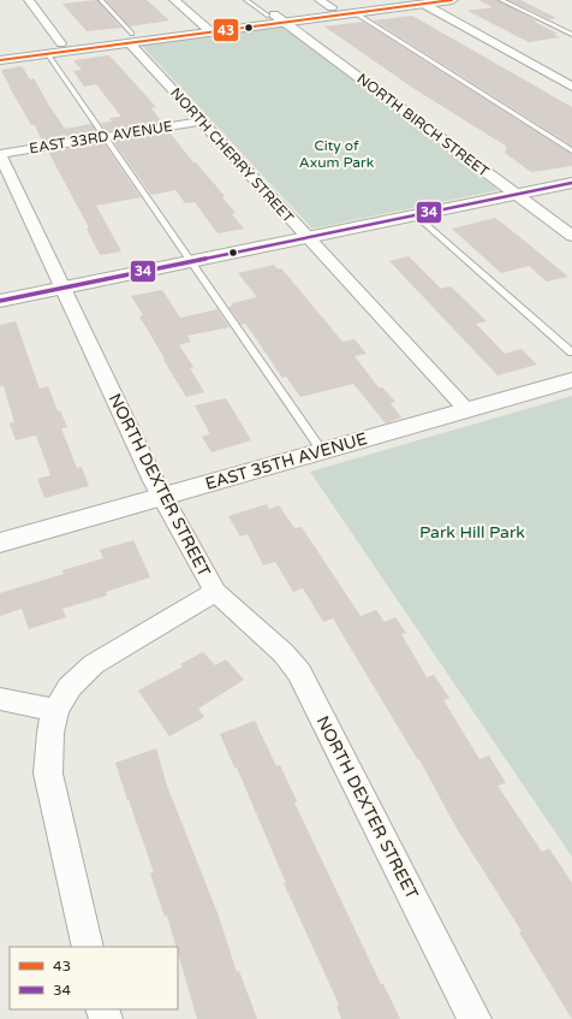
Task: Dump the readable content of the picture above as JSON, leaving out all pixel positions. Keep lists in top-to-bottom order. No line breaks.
{"streets":{"main road":["EAST 35TH AVENUE"],"street":["NORTH BIRCH STREET","EAST 33RD AVENUE","NORTH CHERRY STREET","NORTH DEXTER STREET"]},"crossings":[["EAST 33RD AVENUE","NORTH CHERRY STREET"],["EAST 33RD AVENUE","NORTH DEXTER STREET"],["NORTH CHERRY STREET","EAST 35TH AVENUE"],["EAST 35TH AVENUE","NORTH DEXTER STREET"]],"parks":["City of Axum Park","Park Hill Park"],"lines":["transit line 43","transit line 34"],"legend":["43","34"]}
